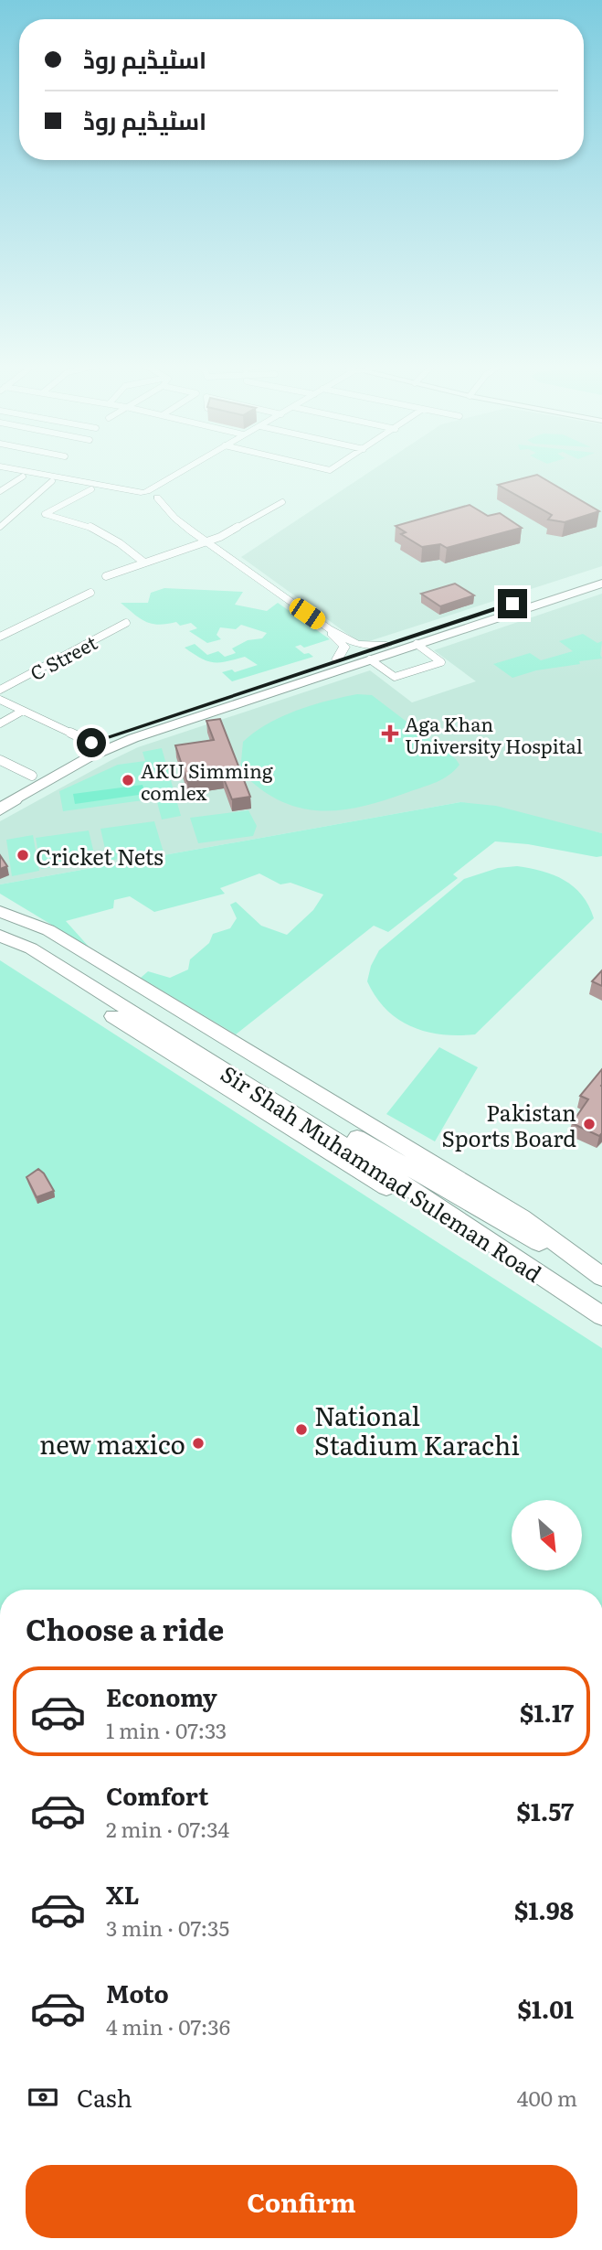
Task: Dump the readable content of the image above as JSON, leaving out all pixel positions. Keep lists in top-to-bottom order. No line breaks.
{"streets":{"main road":["Sir Shah Muhammad Suleman Road"],"street":["C Street"]},"places":{"health":["Aga Khan University Hospital"],"other":["AKU Simming comlex","Cricket Nets","Pakistan Sports Board","National Stadium Karachi","new maxico"]},"north":"bottom right","page":{"banner":["اسٹیڈیم روڈ","اسٹیڈیم روڈ"],"heading":"Choose a ride","list":[{"name":"Economy","note":"1 min · 07:33","value":"$1.17"},{"name":"Comfort","note":"2 min · 07:34","value":"$1.57"},{"name":"XL","note":"3 min · 07:35","value":"$1.98"},{"name":"Moto","note":"4 min · 07:36","value":"$1.01"}],"pay":["Cash","400 m"],"buttons":"Confirm"}}
